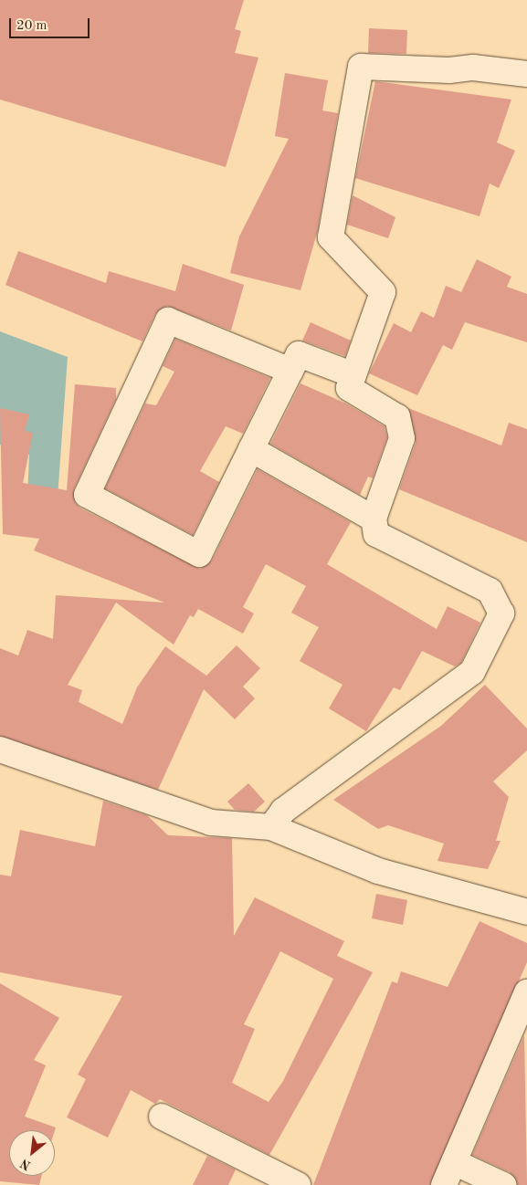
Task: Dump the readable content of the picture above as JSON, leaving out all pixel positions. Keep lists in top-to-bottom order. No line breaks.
{"scale_bar":"20 m","north":"bottom left"}
